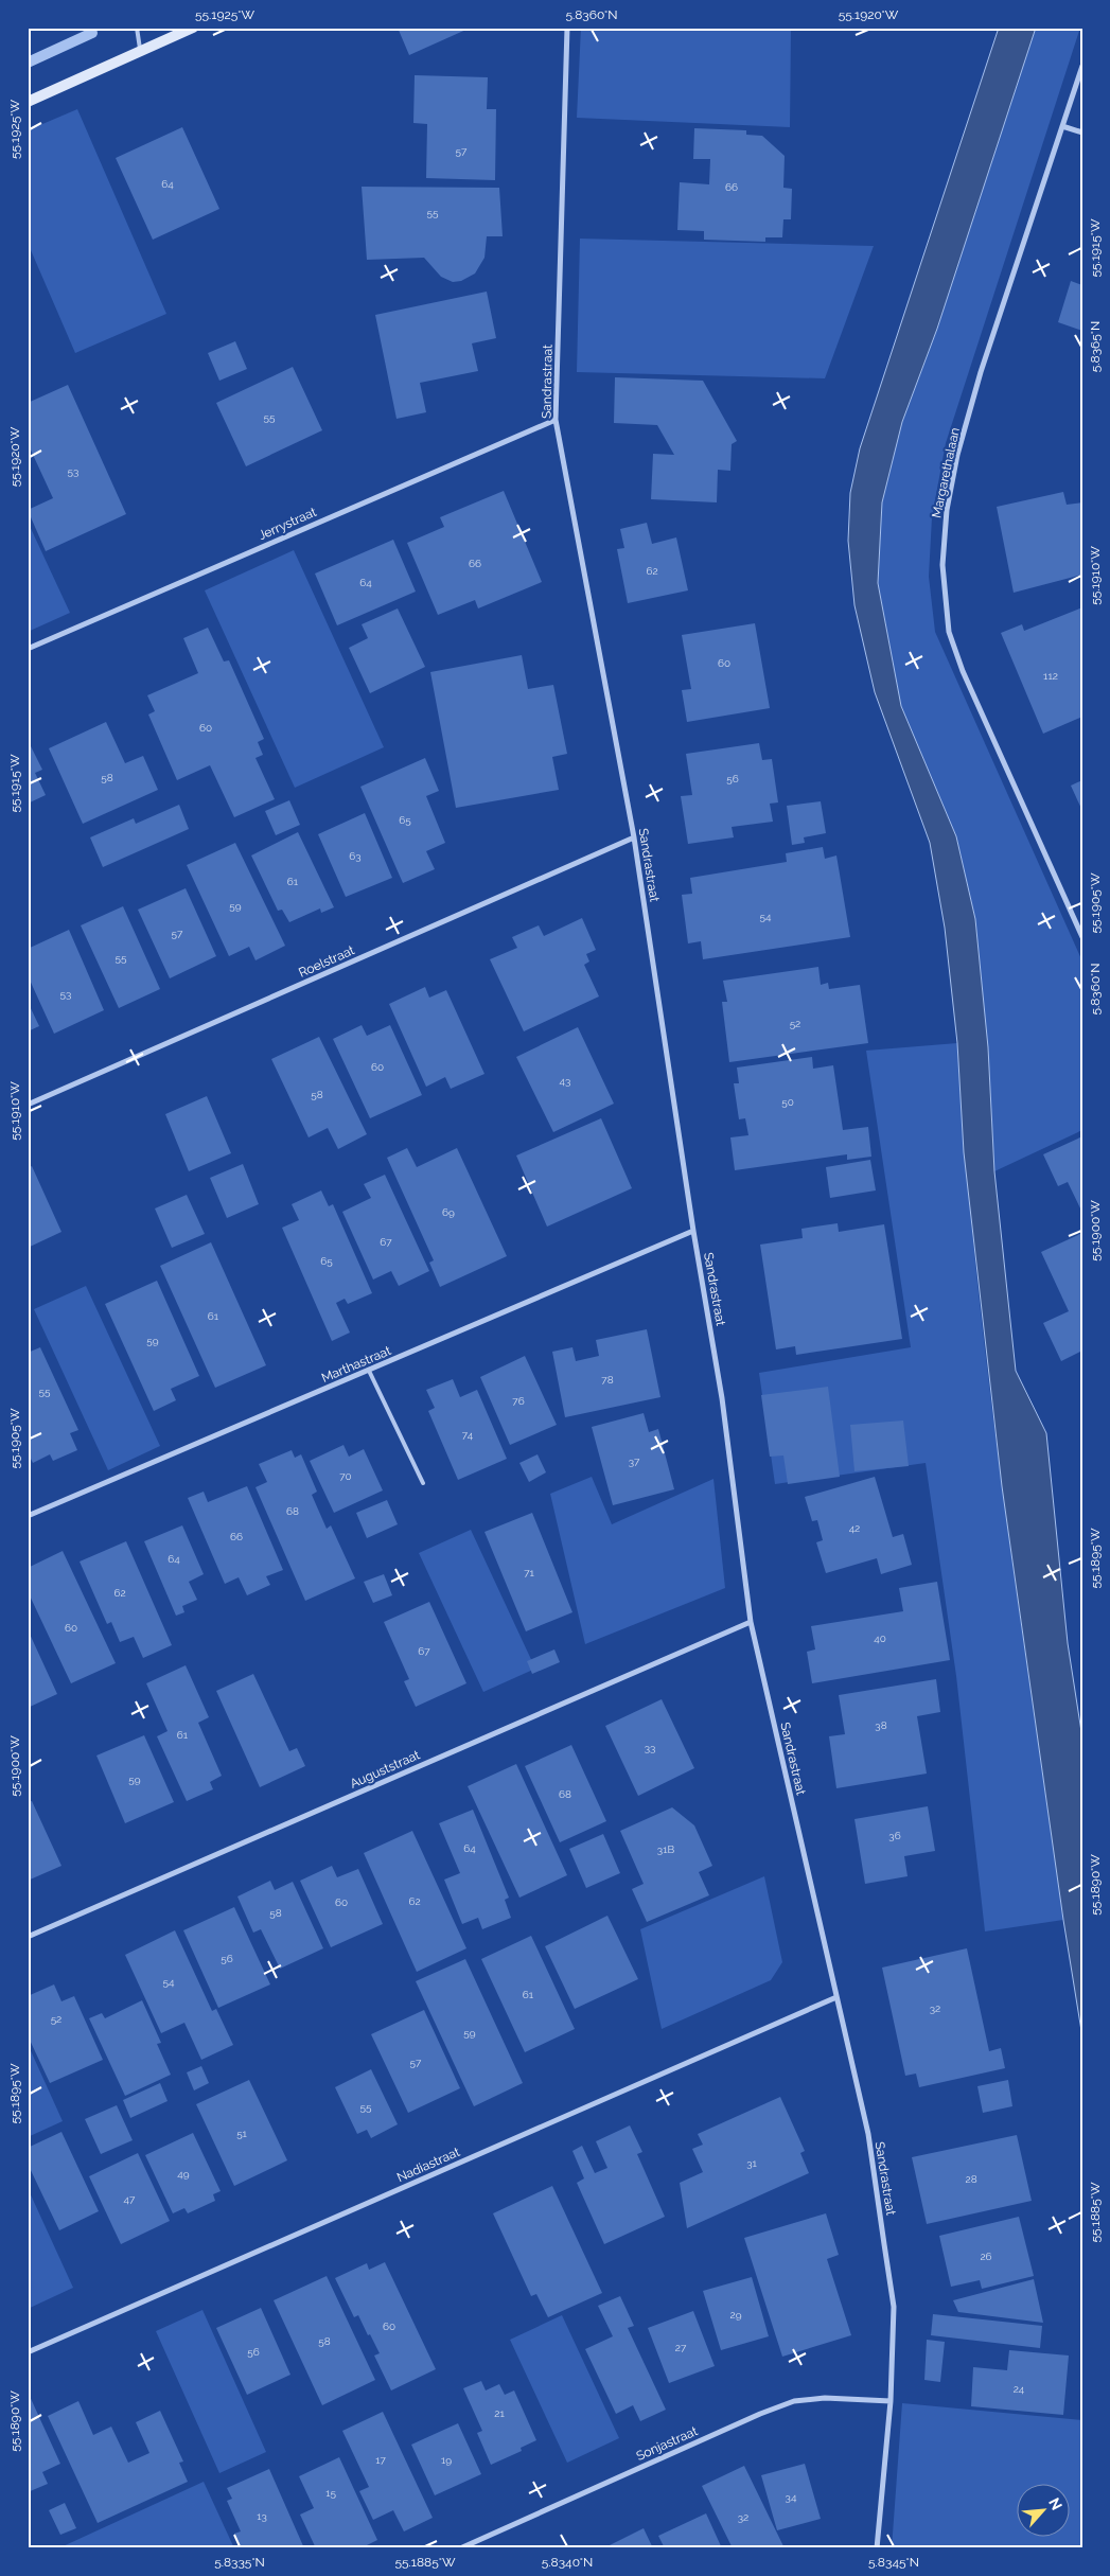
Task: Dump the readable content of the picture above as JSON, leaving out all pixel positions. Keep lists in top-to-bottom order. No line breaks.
{"streets":{"street":["Sandrastraat","Margarethalaan","Jerrystraat","Roelstraat","Marthastraat","Auguststraat","Nadiastraat","Sonjastraat"]},"crossings":[["Sandrastraat","Jerrystraat"],["Sandrastraat","Roelstraat"],["Sandrastraat","Marthastraat"],["Sandrastraat","Auguststraat"],["Sandrastraat","Nadiastraat"],["Sandrastraat","Sonjastraat"]],"house_numbers":["57","64","66","55","55","53","66","62","64","60","112","60","58","56","65","63","61","59","54","57","55","53","52","60","43","58","50","69","67","65","61","59","78","55","76","74","37","70","68","42","66","64","71","62","60","40","67","38","61","33","59","68","36","64","31B","62","60","58","56","54","61","32","52","59","57","55","51","31","49","28","47","26","29","60","58","27","56","24","21","17","19","15","34","13","32"],"north":"top right","coordinates":["55.1925°W","5.8360°N","55.1920°W","55.1915°W","5.8365°N","55.1910°W","55.1905°W","55.1900°W","55.1895°W","55.1890°W","55.1885°W","5.8335°N","5.8340°N","5.8345°N"]}
